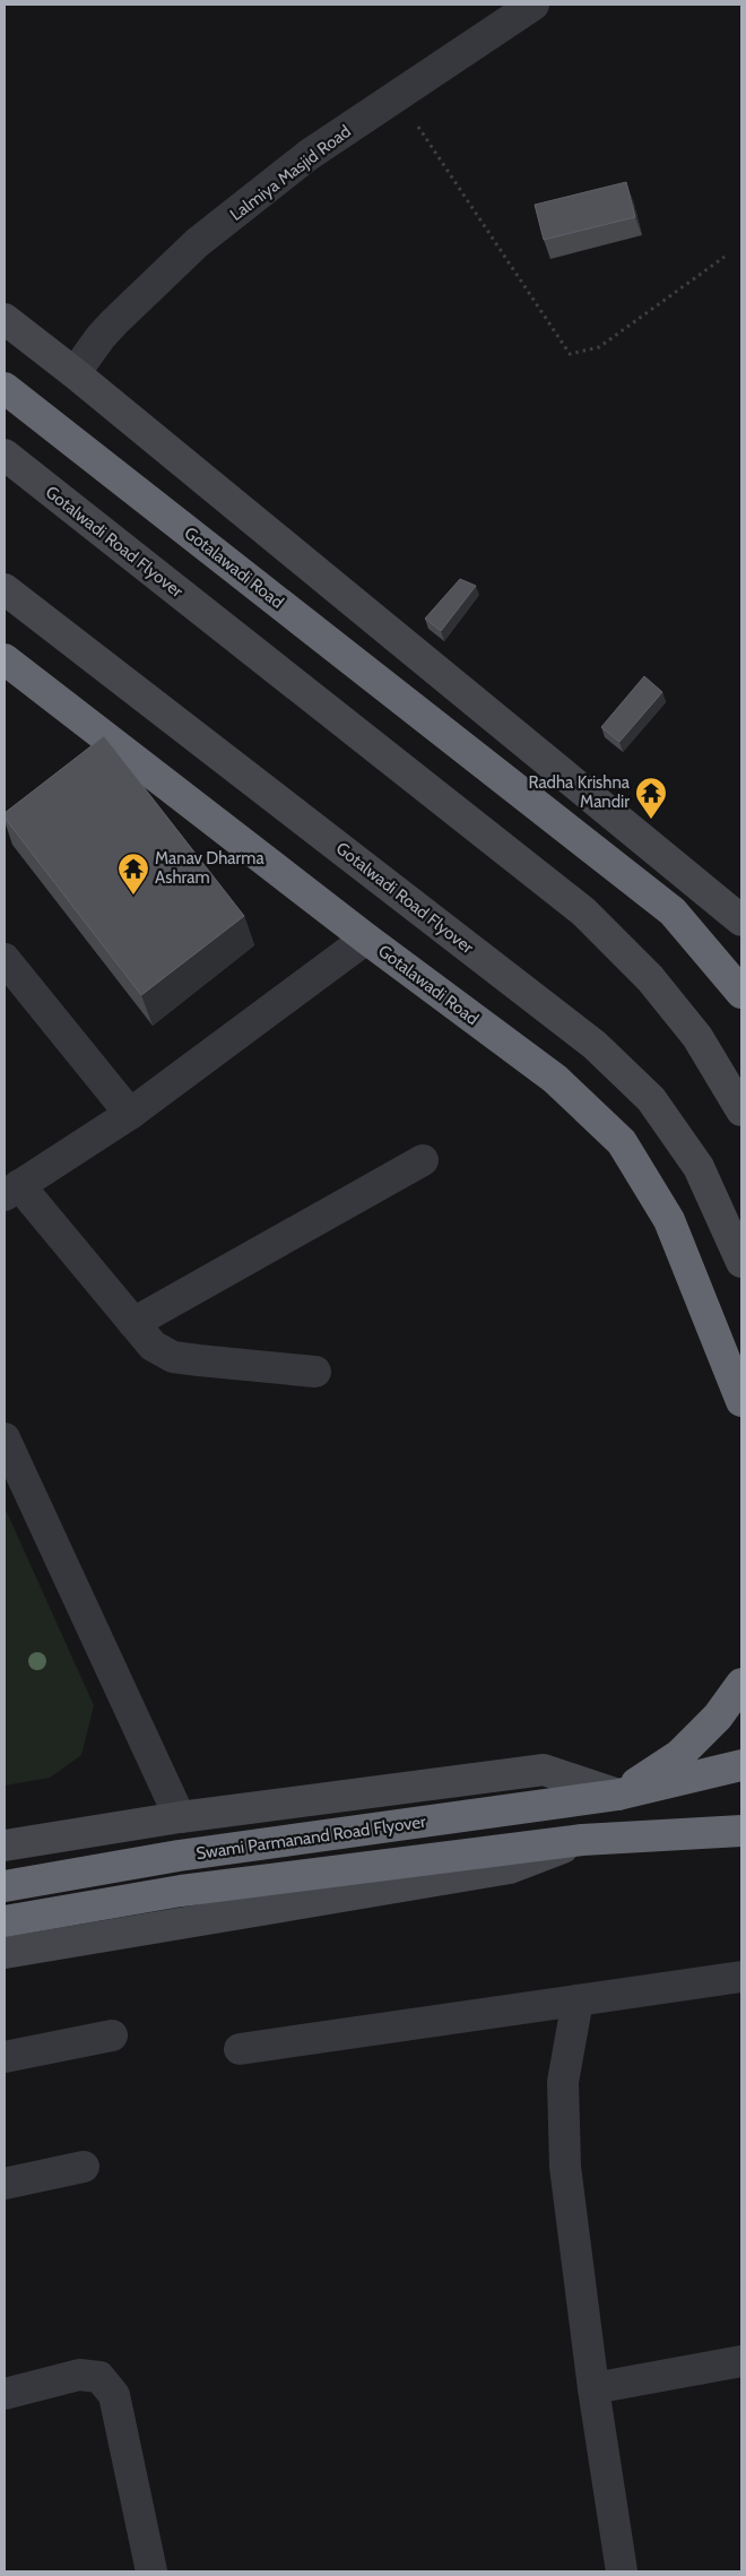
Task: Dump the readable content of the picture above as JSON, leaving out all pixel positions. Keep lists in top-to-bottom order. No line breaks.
{"streets":{"highway":["Gotalawadi Road","Swami Parmanand Road Flyover"],"street":["Lalmiya Masjid Road","Gotalwadi Road Flyover"]},"places":{"temple":["Radha Krishna Mandir","Manav Dharma Ashram"]}}
